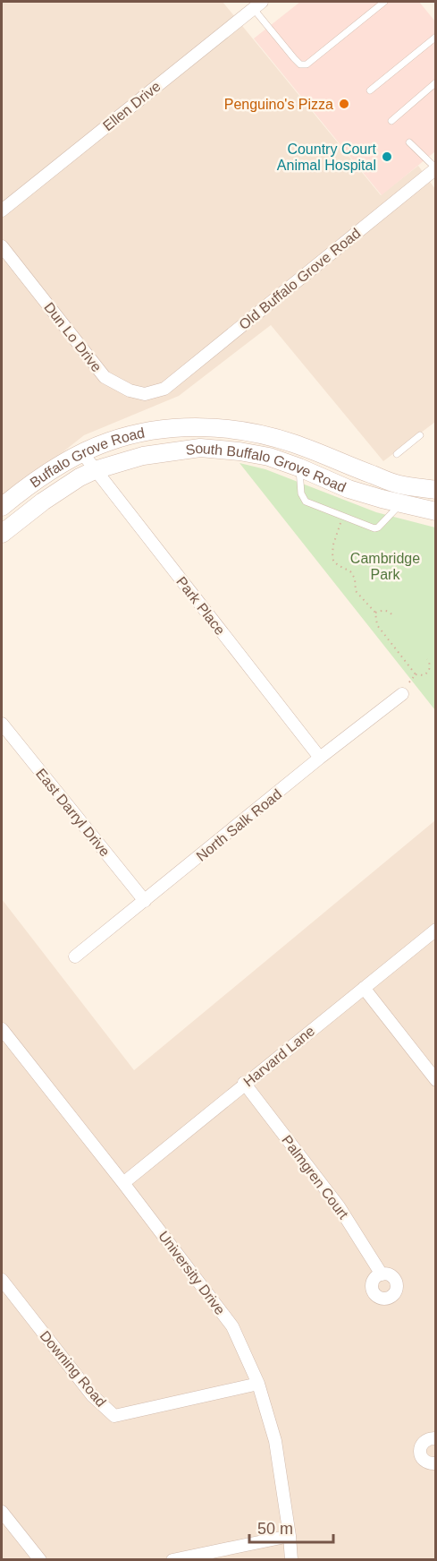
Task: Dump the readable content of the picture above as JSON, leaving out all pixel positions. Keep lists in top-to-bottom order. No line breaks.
{"streets":{"main road":["Buffalo Grove Road","South Buffalo Grove Road"],"street":["Ellen Drive","Old Buffalo Grove Road","Dun Lo Drive","Park Place","East Darryl Drive","North Salk Road","Harvard Lane","Palmgren Court","University Drive","Downing Road"]},"crossings":[["Old Buffalo Grove Road","Dun Lo Drive"],["Buffalo Grove Road","South Buffalo Grove Road"],["Buffalo Grove Road","Park Place"],["South Buffalo Grove Road","Park Place"],["Park Place","North Salk Road"],["East Darryl Drive","North Salk Road"],["Harvard Lane","Palmgren Court"],["Harvard Lane","University Drive"],["University Drive","Downing Road"]],"parks":["Cambridge Park"],"places":["Penguino's Pizza","Country Court Animal Hospital"],"scale_bar":"50 m"}
